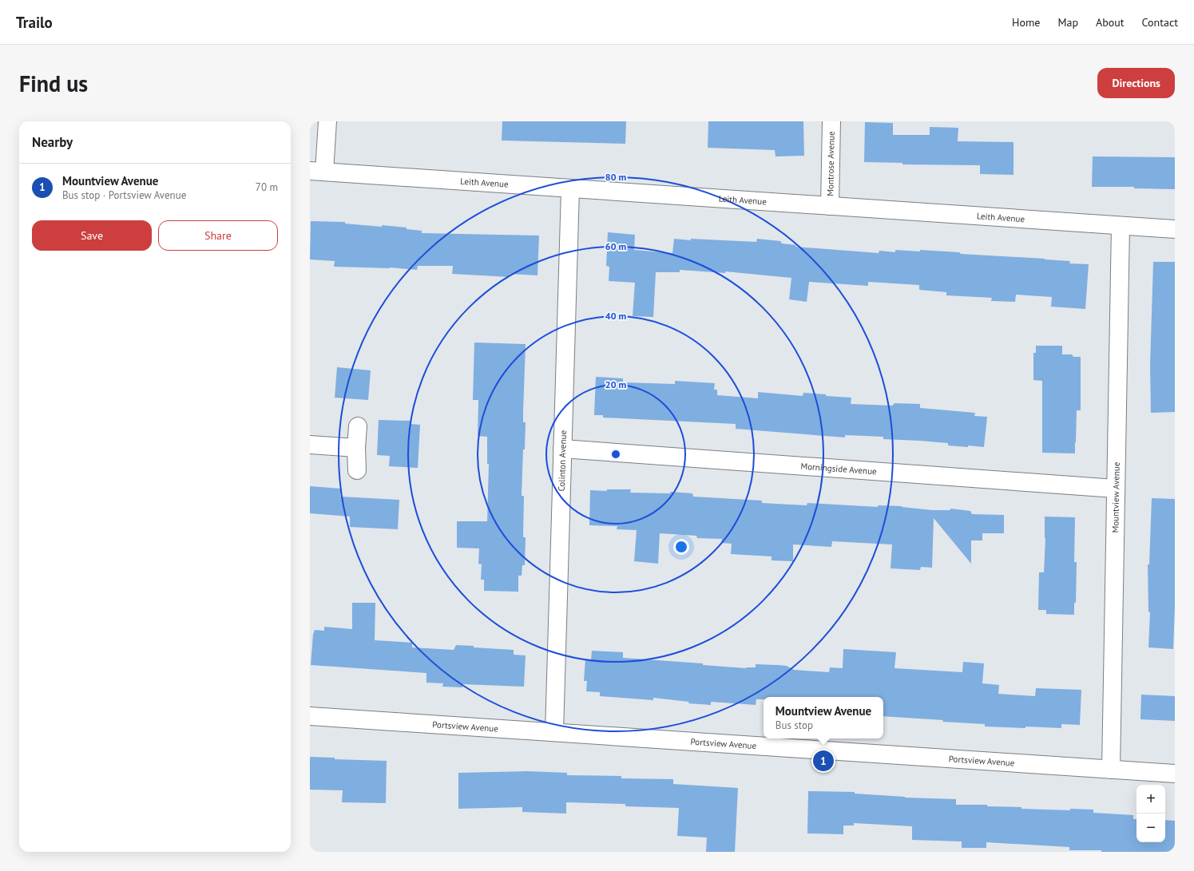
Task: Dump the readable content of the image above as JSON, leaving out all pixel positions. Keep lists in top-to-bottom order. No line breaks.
{"streets":{"street":["Montrose Avenue","Leith Avenue","Colinton Avenue","Morningside Avenue","Mountview Avenue","Portsview Avenue"]},"crossings":[["Montrose Avenue","Leith Avenue"],["Leith Avenue","Colinton Avenue"],["Leith Avenue","Mountview Avenue"],["Colinton Avenue","Morningside Avenue"],["Colinton Avenue","Portsview Avenue"],["Morningside Avenue","Mountview Avenue"],["Mountview Avenue","Portsview Avenue"]],"page":{"header":"Trailo","nav":["Home","Map","About","Contact"],"buttons":["Directions",["Save","Share"]],"title":"Find us","heading":"Nearby","list":[{"mark":"1","name":"Mountview Avenue","note":"Bus stop · Portsview Avenue","value":"70 m"}],"popup":["Mountview Avenue","Bus stop"],"pins":"1","map_buttons":["+","−"]},"rings":["80 m","60 m","40 m","20 m"]}
